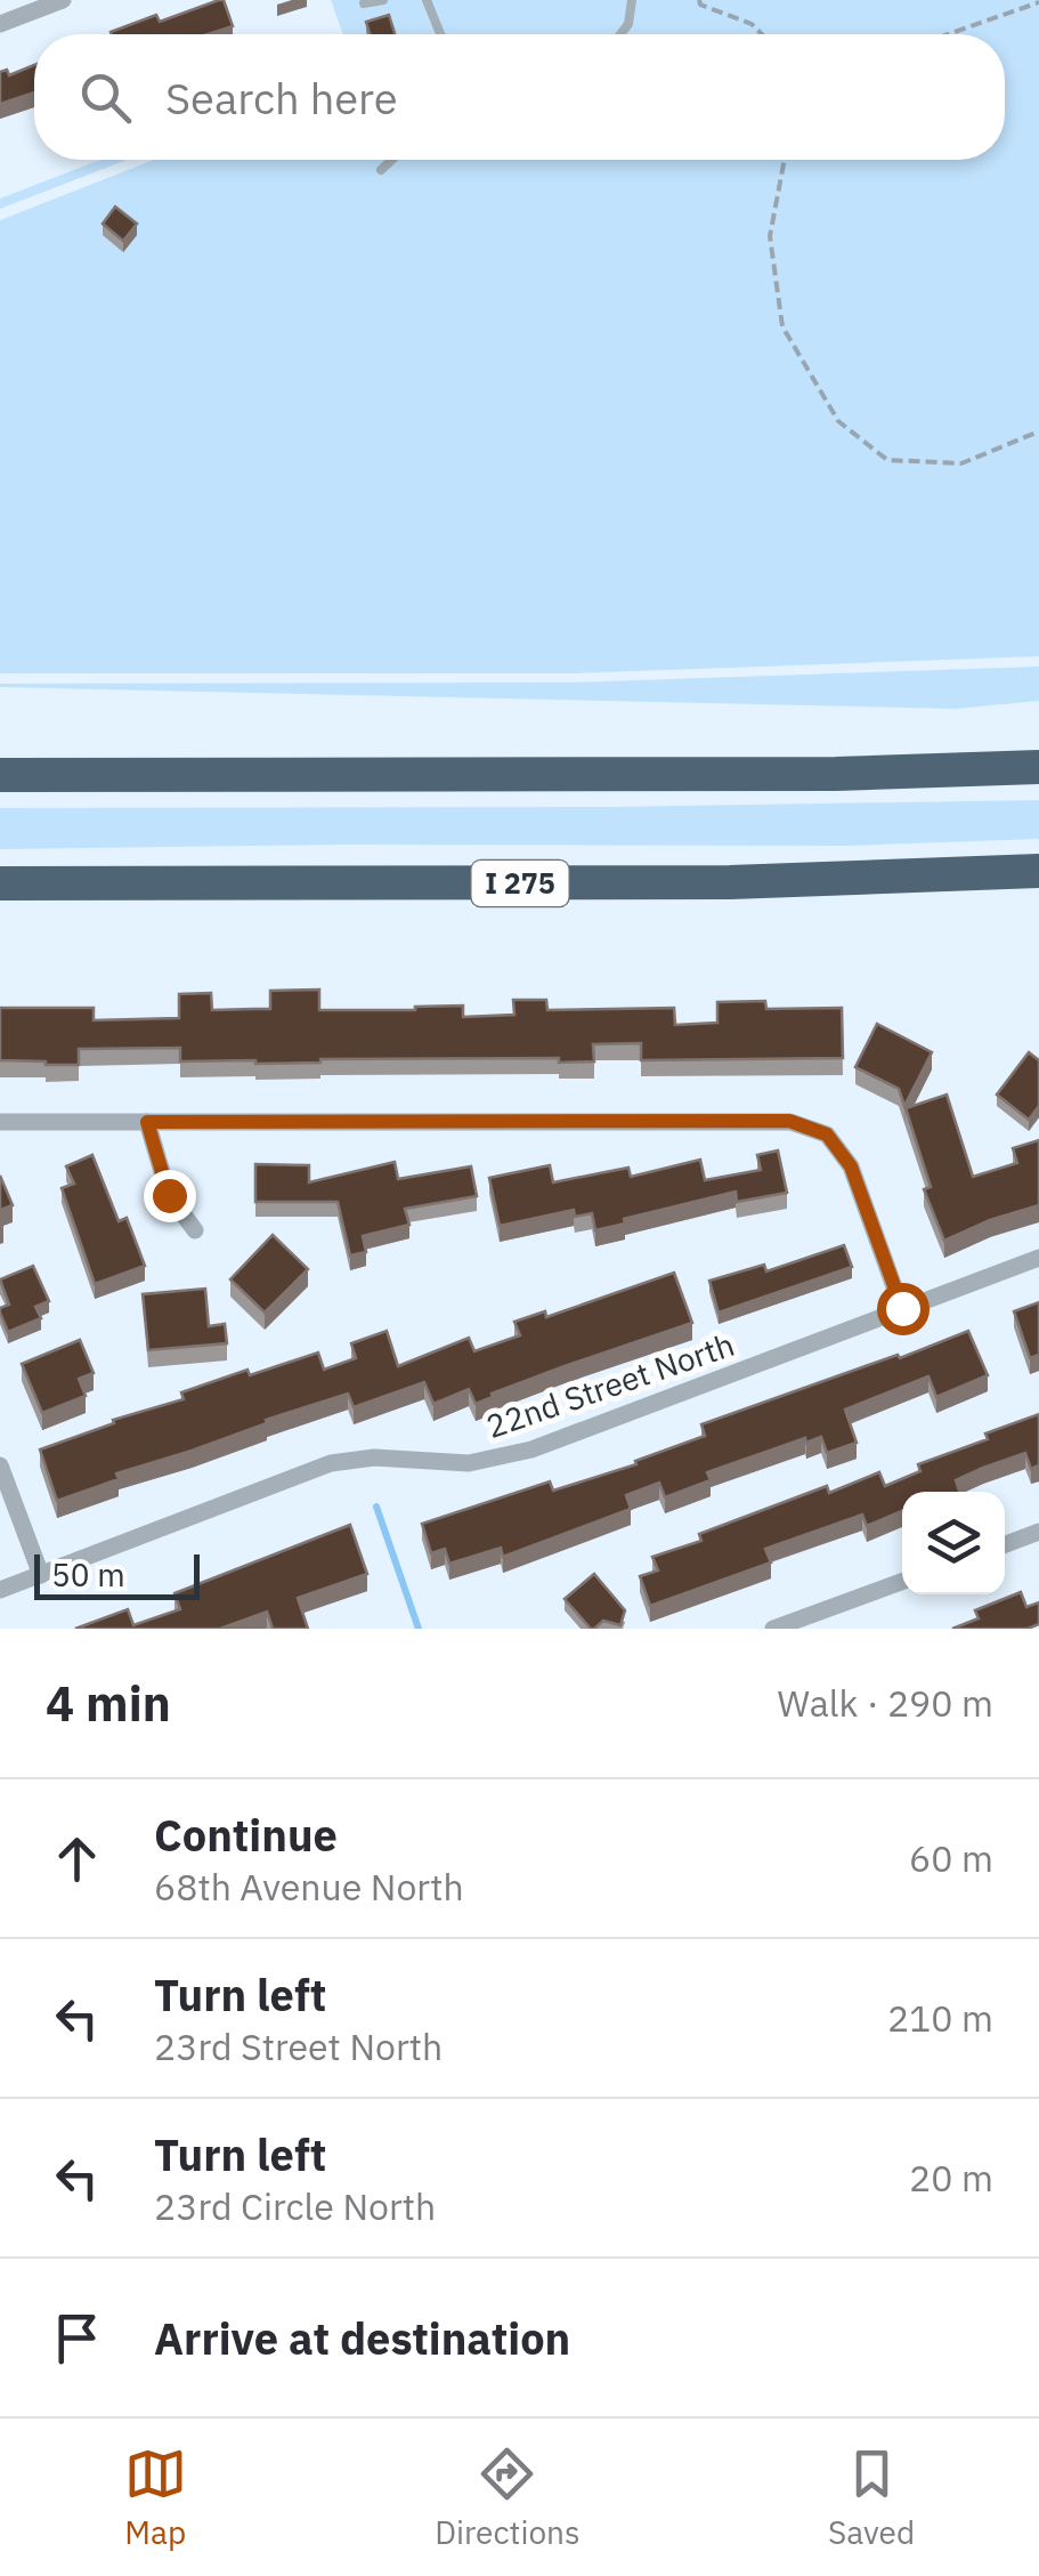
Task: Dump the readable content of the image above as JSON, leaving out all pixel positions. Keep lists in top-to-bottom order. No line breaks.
{"streets":{"highway":["I 275"],"street":["22nd Street North"]},"scale_bar":"50 m","page":{"search":"Search here","scale":"50 m","heading":["4 min","Walk · 290 m"],"list":[["Continue","68th Avenue North","60 m"],["Turn left","23rd Street North","210 m"],["Turn left","23rd Circle North","20 m"],"Arrive at destination"],"nav":["Map","Directions","Saved"]}}
